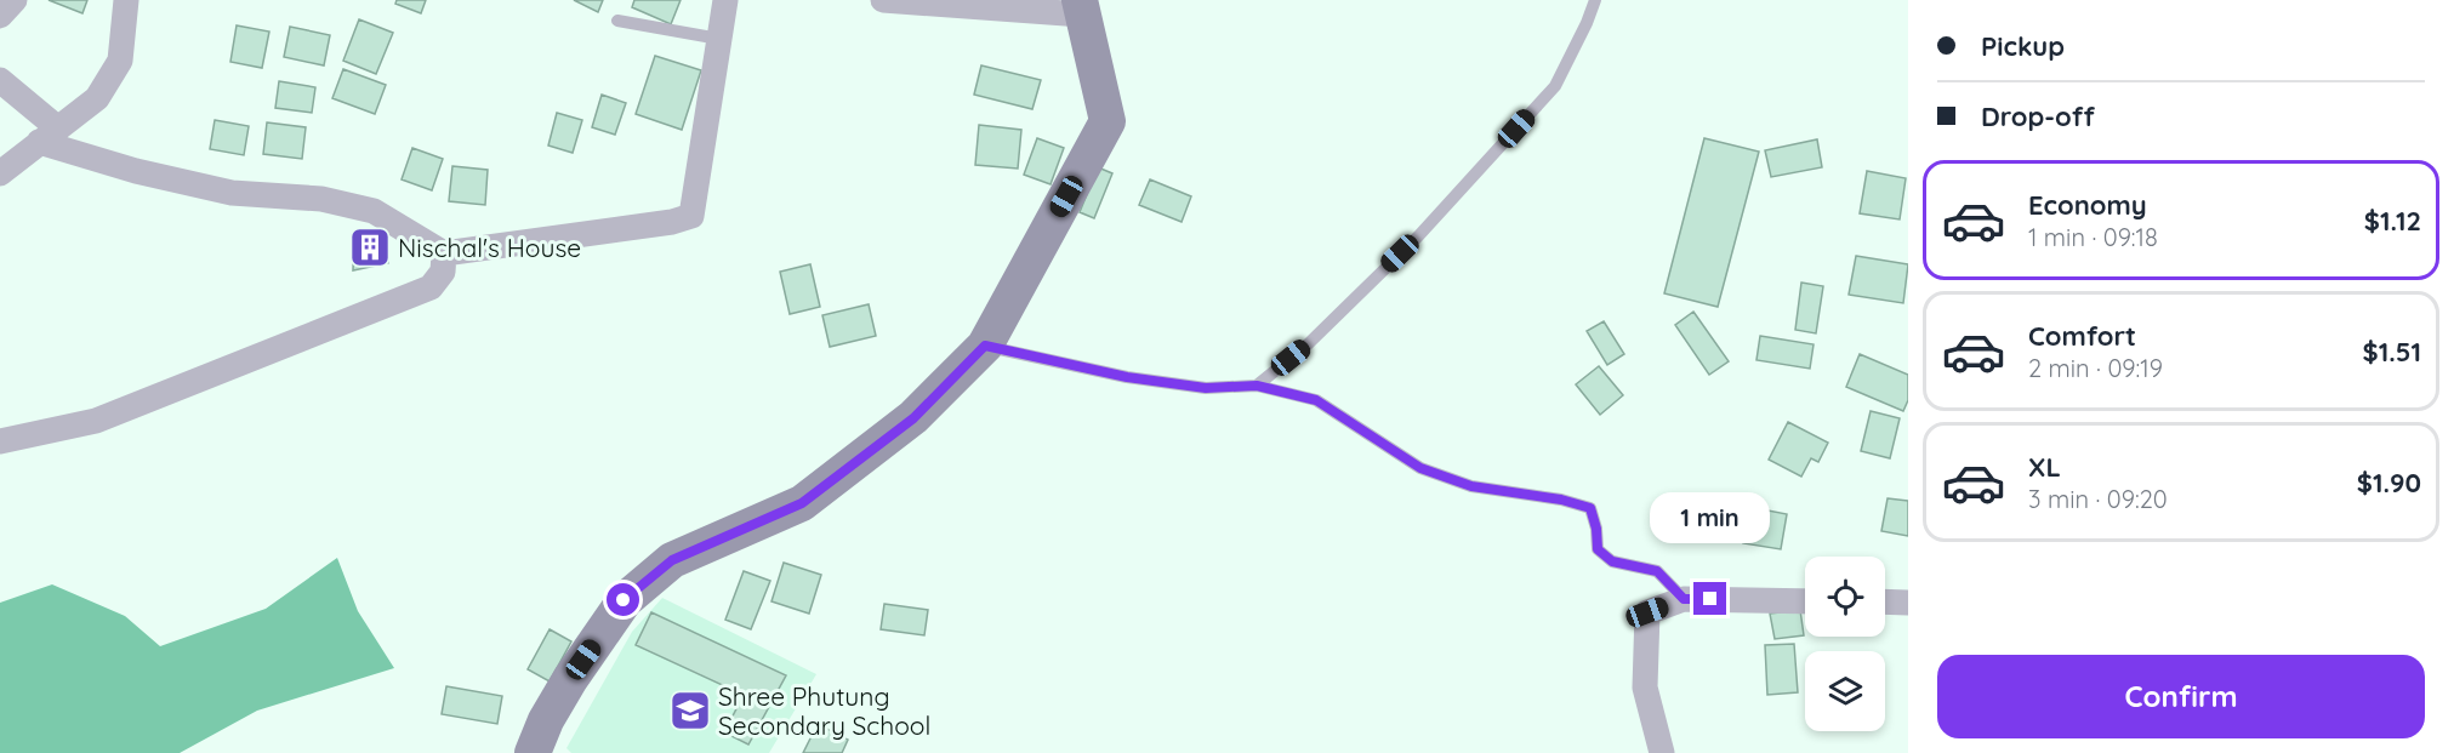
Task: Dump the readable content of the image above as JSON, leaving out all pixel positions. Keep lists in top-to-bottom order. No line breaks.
{"places":{"building":["Nischal's House"],"school or university":["Shree Phutung Secondary School"]},"page":{"banner":["Pickup","Drop-off"],"list":[{"name":"Economy","note":"1 min · 09:18","value":"$1.12"},{"name":"Comfort","note":"2 min · 09:19","value":"$1.51"},{"name":"XL","note":"3 min · 09:20","value":"$1.90"}],"bubble":"1 min","buttons":"Confirm"}}
